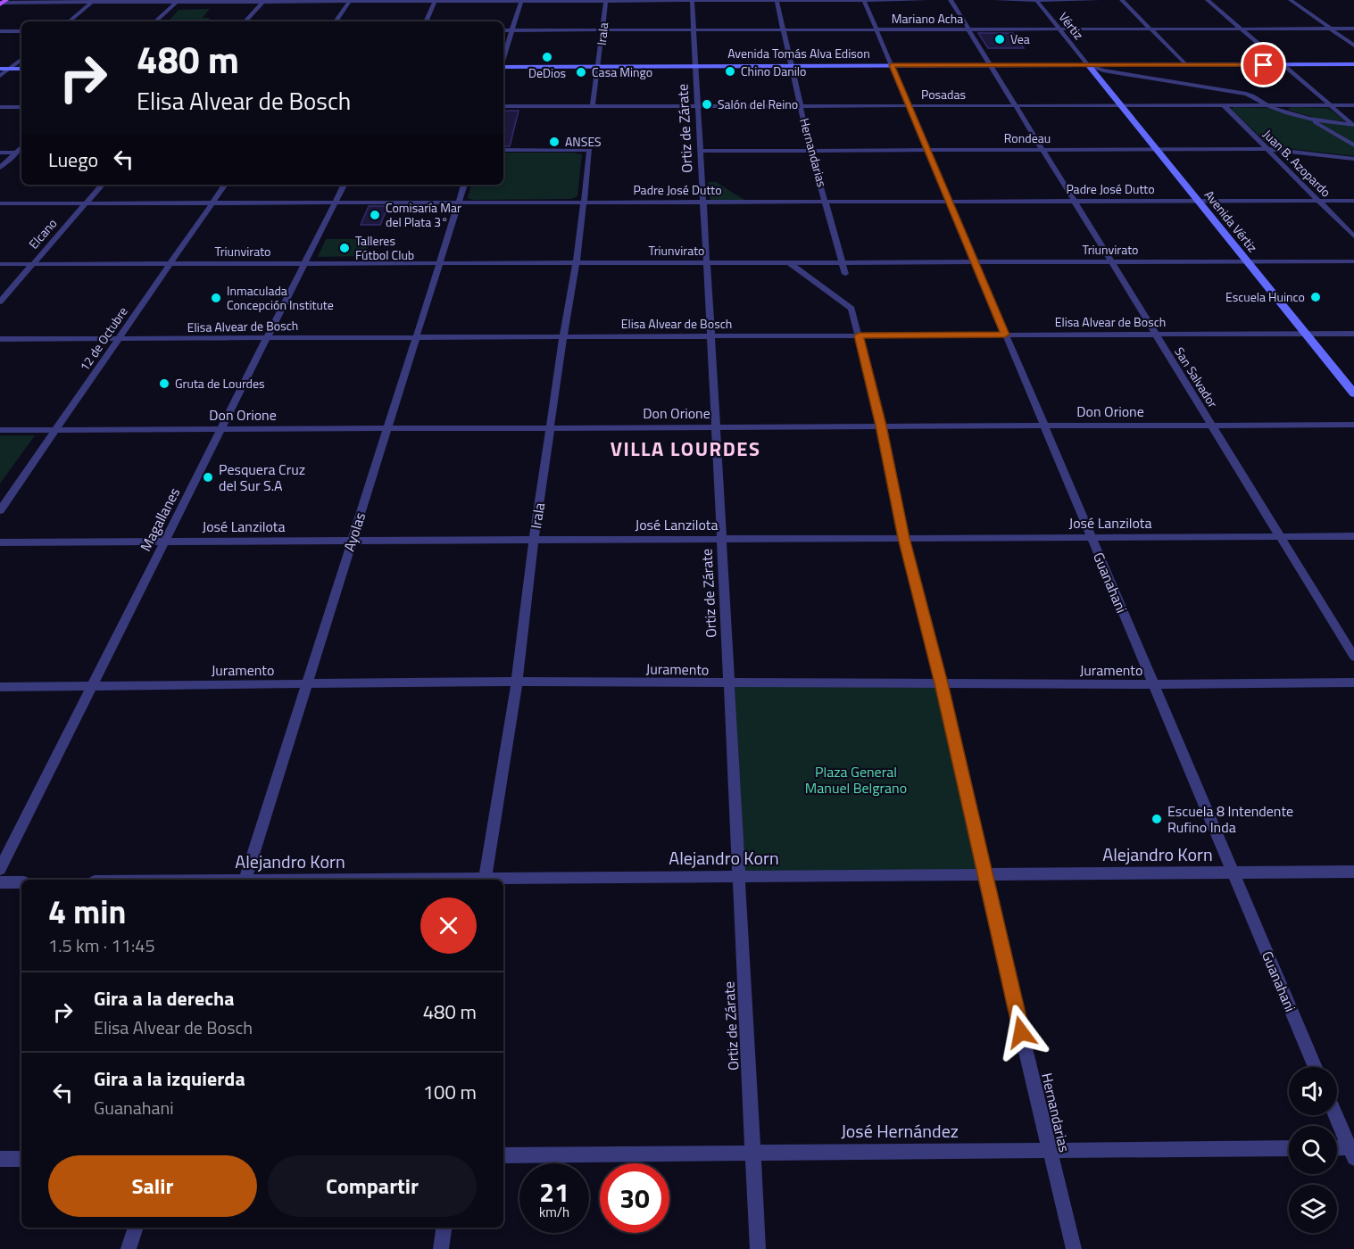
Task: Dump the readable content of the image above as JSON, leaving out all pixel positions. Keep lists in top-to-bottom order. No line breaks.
{"streets":{"main road":["Avenida Tomás Alva Edison","Avenida Vértiz"],"street":["Mariano Acha","Vértiz","Irala","Posadas","Ortiz de Zárate","Rondeau","Hernandarias","Juan B. Azopardo","Padre José Dutto","Elcano","Triunvirato","Elisa Alvear de Bosch","12 de Octubre","San Salvador","Don Orione","Magallanes","José Lanzilota","Ayolas","Guanahani","Juramento","Alejandro Korn","José Hernández"]},"crossings":[["Mariano Acha","Vértiz"],["Mariano Acha","Irala"],["Mariano Acha","Ortiz de Zárate"],["Mariano Acha","Hernandarias"],["Mariano Acha","San Salvador"],["Mariano Acha","Guanahani"],["Vértiz","Avenida Tomás Alva Edison"],["Vértiz","Avenida Vértiz"],["Irala","Avenida Tomás Alva Edison"],["Irala","Posadas"],["Irala","Padre José Dutto"],["Irala","Triunvirato"],["Irala","Elisa Alvear de Bosch"],["Irala","Don Orione"],["Irala","José Lanzilota"],["Irala","Juramento"],["Avenida Tomás Alva Edison","Ortiz de Zárate"],["Avenida Tomás Alva Edison","Hernandarias"],["Avenida Tomás Alva Edison","Avenida Vértiz"],["Avenida Tomás Alva Edison","San Salvador"],["Avenida Tomás Alva Edison","Guanahani"],["Posadas","Ortiz de Zárate"],["Posadas","Hernandarias"],["Posadas","Juan B. Azopardo"],["Posadas","Avenida Vértiz"],["Posadas","San Salvador"],["Posadas","Guanahani"],["Ortiz de Zárate","Rondeau"],["Ortiz de Zárate","Padre José Dutto"],["Ortiz de Zárate","Triunvirato"],["Ortiz de Zárate","Elisa Alvear de Bosch"],["Ortiz de Zárate","Don Orione"],["Ortiz de Zárate","José Lanzilota"],["Ortiz de Zárate","Juramento"],["Ortiz de Zárate","Alejandro Korn"],["Ortiz de Zárate","José Hernández"],["Rondeau","Hernandarias"],["Rondeau","Juan B. Azopardo"],["Rondeau","Avenida Vértiz"],["Rondeau","San Salvador"],["Rondeau","Guanahani"],["Hernandarias","Padre José Dutto"],["Hernandarias","Triunvirato"],["Hernandarias","Elisa Alvear de Bosch"],["Hernandarias","Don Orione"],["Hernandarias","José Lanzilota"],["Hernandarias","Juramento"],["Hernandarias","Alejandro Korn"],["Hernandarias","José Hernández"],["Juan B. Azopardo","Padre José Dutto"],["Padre José Dutto","Avenida Vértiz"],["Padre José Dutto","Elcano"],["Padre José Dutto","12 de Octubre"],["Padre José Dutto","San Salvador"],["Padre José Dutto","Magallanes"],["Padre José Dutto","Ayolas"],["Padre José Dutto","Guanahani"],["Avenida Vértiz","Triunvirato"],["Avenida Vértiz","Elisa Alvear de Bosch"],["Elcano","Triunvirato"],["Triunvirato","12 de Octubre"],["Triunvirato","San Salvador"],["Triunvirato","Magallanes"],["Triunvirato","Ayolas"],["Triunvirato","Guanahani"],["Elisa Alvear de Bosch","12 de Octubre"],["Elisa Alvear de Bosch","San Salvador"],["Elisa Alvear de Bosch","Magallanes"],["Elisa Alvear de Bosch","Ayolas"],["Elisa Alvear de Bosch","Guanahani"],["12 de Octubre","Don Orione"],["San Salvador","Don Orione"],["San Salvador","José Lanzilota"],["Don Orione","Magallanes"],["Don Orione","Ayolas"],["Don Orione","Guanahani"],["Magallanes","José Lanzilota"],["Magallanes","Juramento"],["José Lanzilota","Ayolas"],["José Lanzilota","Guanahani"],["Ayolas","Juramento"],["Guanahani","Juramento"],["Guanahani","Alejandro Korn"]],"districts":["VILLA LOURDES"],"parks":["Plaza General Manuel Belgrano"],"places":["Vea","DeDios","Chino Danilo","Casa Mingo","Salón del Reino","ANSES","Comisaría Mar del Plata 3°","Talleres Fútbol Club","Escuela Huinco","Inmaculada Concepción Institute","Gruta de Lourdes","Pesquera Cruz del Sur S.A","Escuela 8 Intendente Rufino Inda"],"page":{"turn":["480 m","Elisa Alvear de Bosch"],"then":"Luego","heading":["4 min","1.5 km · 11:45"],"list":[{"name":"Gira a la derecha","note":"Elisa Alvear de Bosch","value":"480 m"},{"name":"Gira a la izquierda","note":"Guanahani","value":"100 m"}],"buttons":["Salir","Compartir"],"speed":"21 km/h","limit":"30"}}
